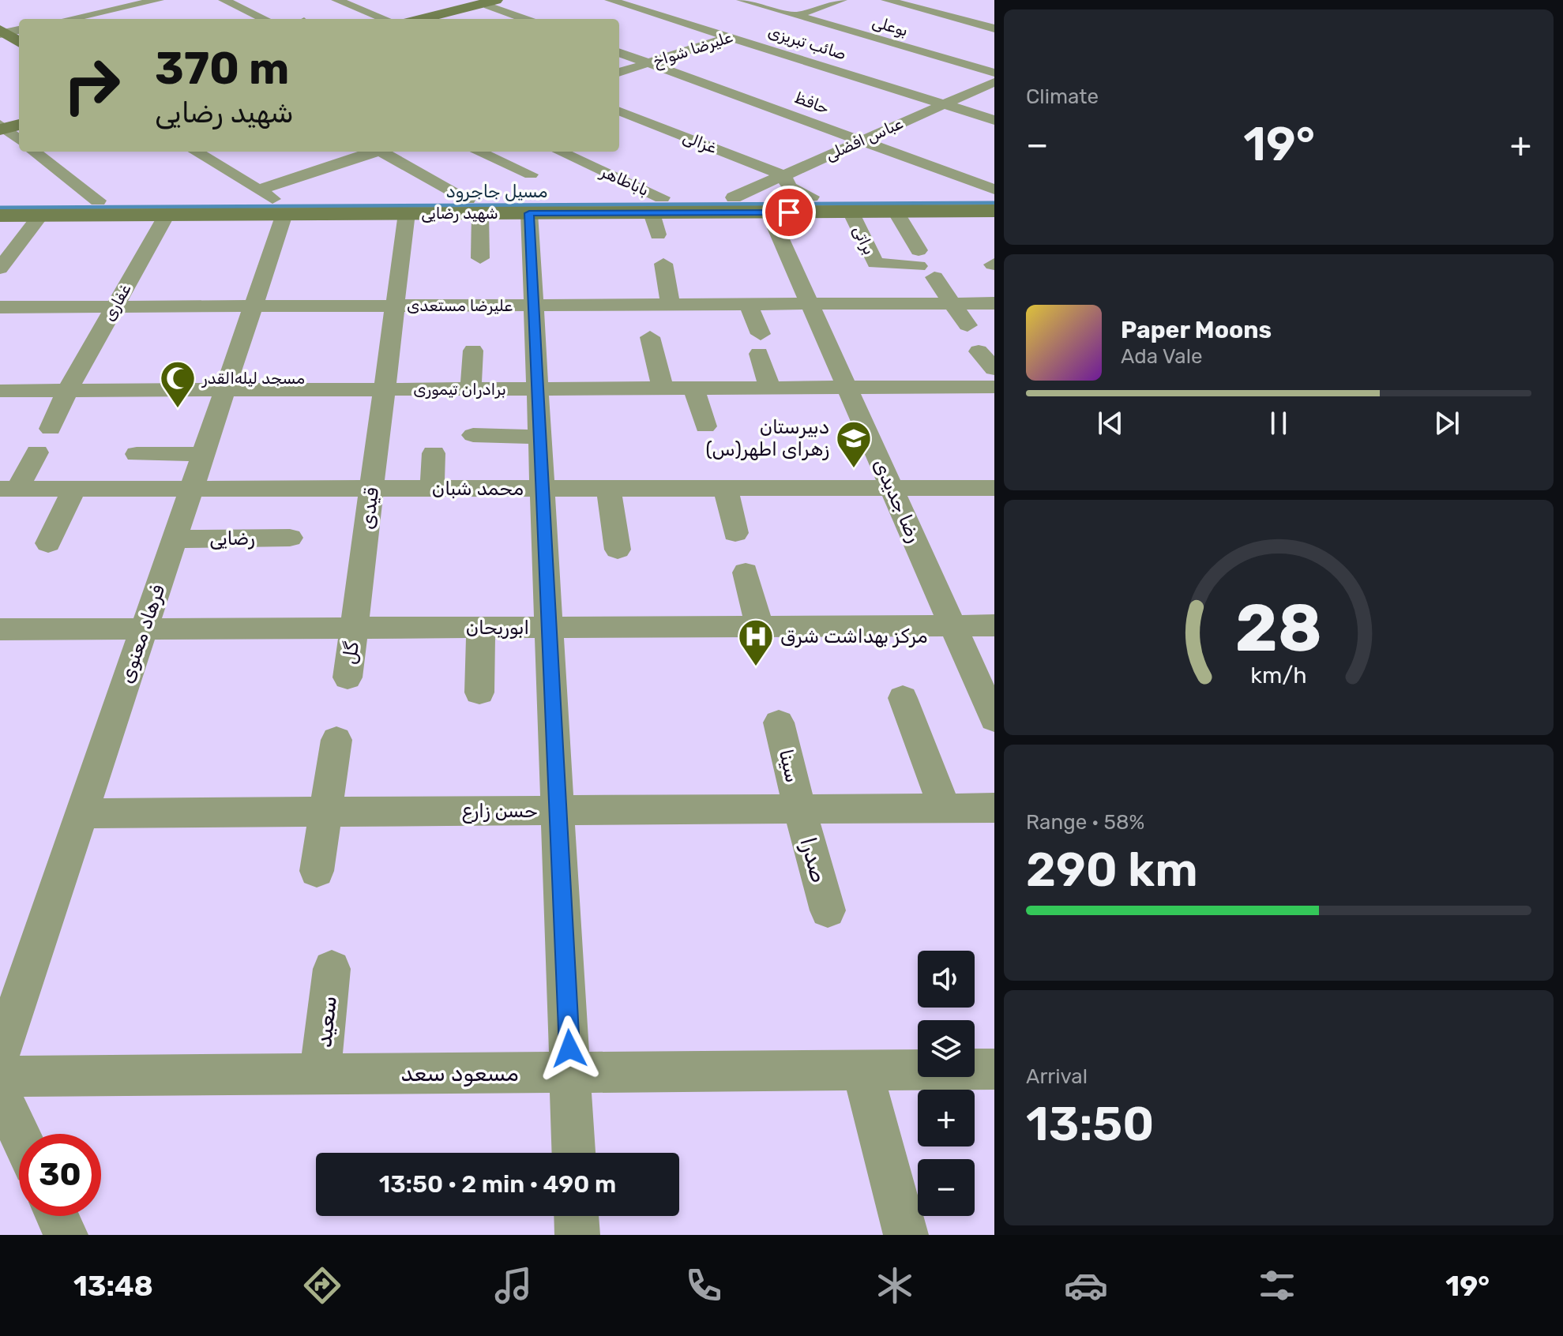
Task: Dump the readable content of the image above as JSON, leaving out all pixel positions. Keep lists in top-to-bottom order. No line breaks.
{"streets":{"main road":["شهید رضایی"],"street":["بوعلی","صائب تبریزی","علیرضا شواخ","حافظ","عباس افضلی","غزالی","باباطاهر","براتی","غفاری","علیرضا مستعدی","برادران تیموری","محمد شبان","رضا جدیدی","قیدی","رضایی","ابوریحان","فرهاد معنوی","گل","سینا","حسن زارع","صدرا","سعید","مسعود سعد"]},"crossings":[["صائب تبریزی","علیرضا شواخ"],["صائب تبریزی","عباس افضلی"],["علیرضا شواخ","حافظ"],["حافظ","عباس افضلی"],["عباس افضلی","غزالی"],["عباس افضلی","شهید رضایی"],["غزالی","شهید رضایی"],["باباطاهر","شهید رضایی"],["شهید رضایی","براتی"],["شهید رضایی","غفاری"],["شهید رضایی","رضا جدیدی"],["شهید رضایی","قیدی"],["شهید رضایی","فرهاد معنوی"],["غفاری","علیرضا مستعدی"],["غفاری","برادران تیموری"],["علیرضا مستعدی","رضا جدیدی"],["علیرضا مستعدی","قیدی"],["علیرضا مستعدی","فرهاد معنوی"],["برادران تیموری","رضا جدیدی"],["برادران تیموری","قیدی"],["برادران تیموری","فرهاد معنوی"],["محمد شبان","رضا جدیدی"],["محمد شبان","قیدی"],["محمد شبان","فرهاد معنوی"],["رضا جدیدی","ابوریحان"],["قیدی","ابوریحان"],["قیدی","گل"],["رضایی","فرهاد معنوی"],["ابوریحان","فرهاد معنوی"],["ابوریحان","گل"],["فرهاد معنوی","حسن زارع"],["سینا","حسن زارع"],["سینا","صدرا"],["حسن زارع","صدرا"],["سعید","مسعود سعد"]],"water":["مسیل جاجرود"],"places":{"mosque":["مسجد لیله‌القدر"],"school or university":["دبیرستان زهرای اطهر(س)"],"hospital":["مرکز بهداشت شرق"]},"page":{"tile":["Climate",["Range · 58%","290 km"],["Arrival","13:50"]],"turn":["370 m","شهید رضایی"],"heat":["−","19°","+"],"song":["Paper Moons","Ada Vale"],"map_buttons":["+","−"],"limit":"30","trip":"13:50 · 2 min · 490 m","tabs":["13:48","19°"],"gauge":["28","km/h"]}}
